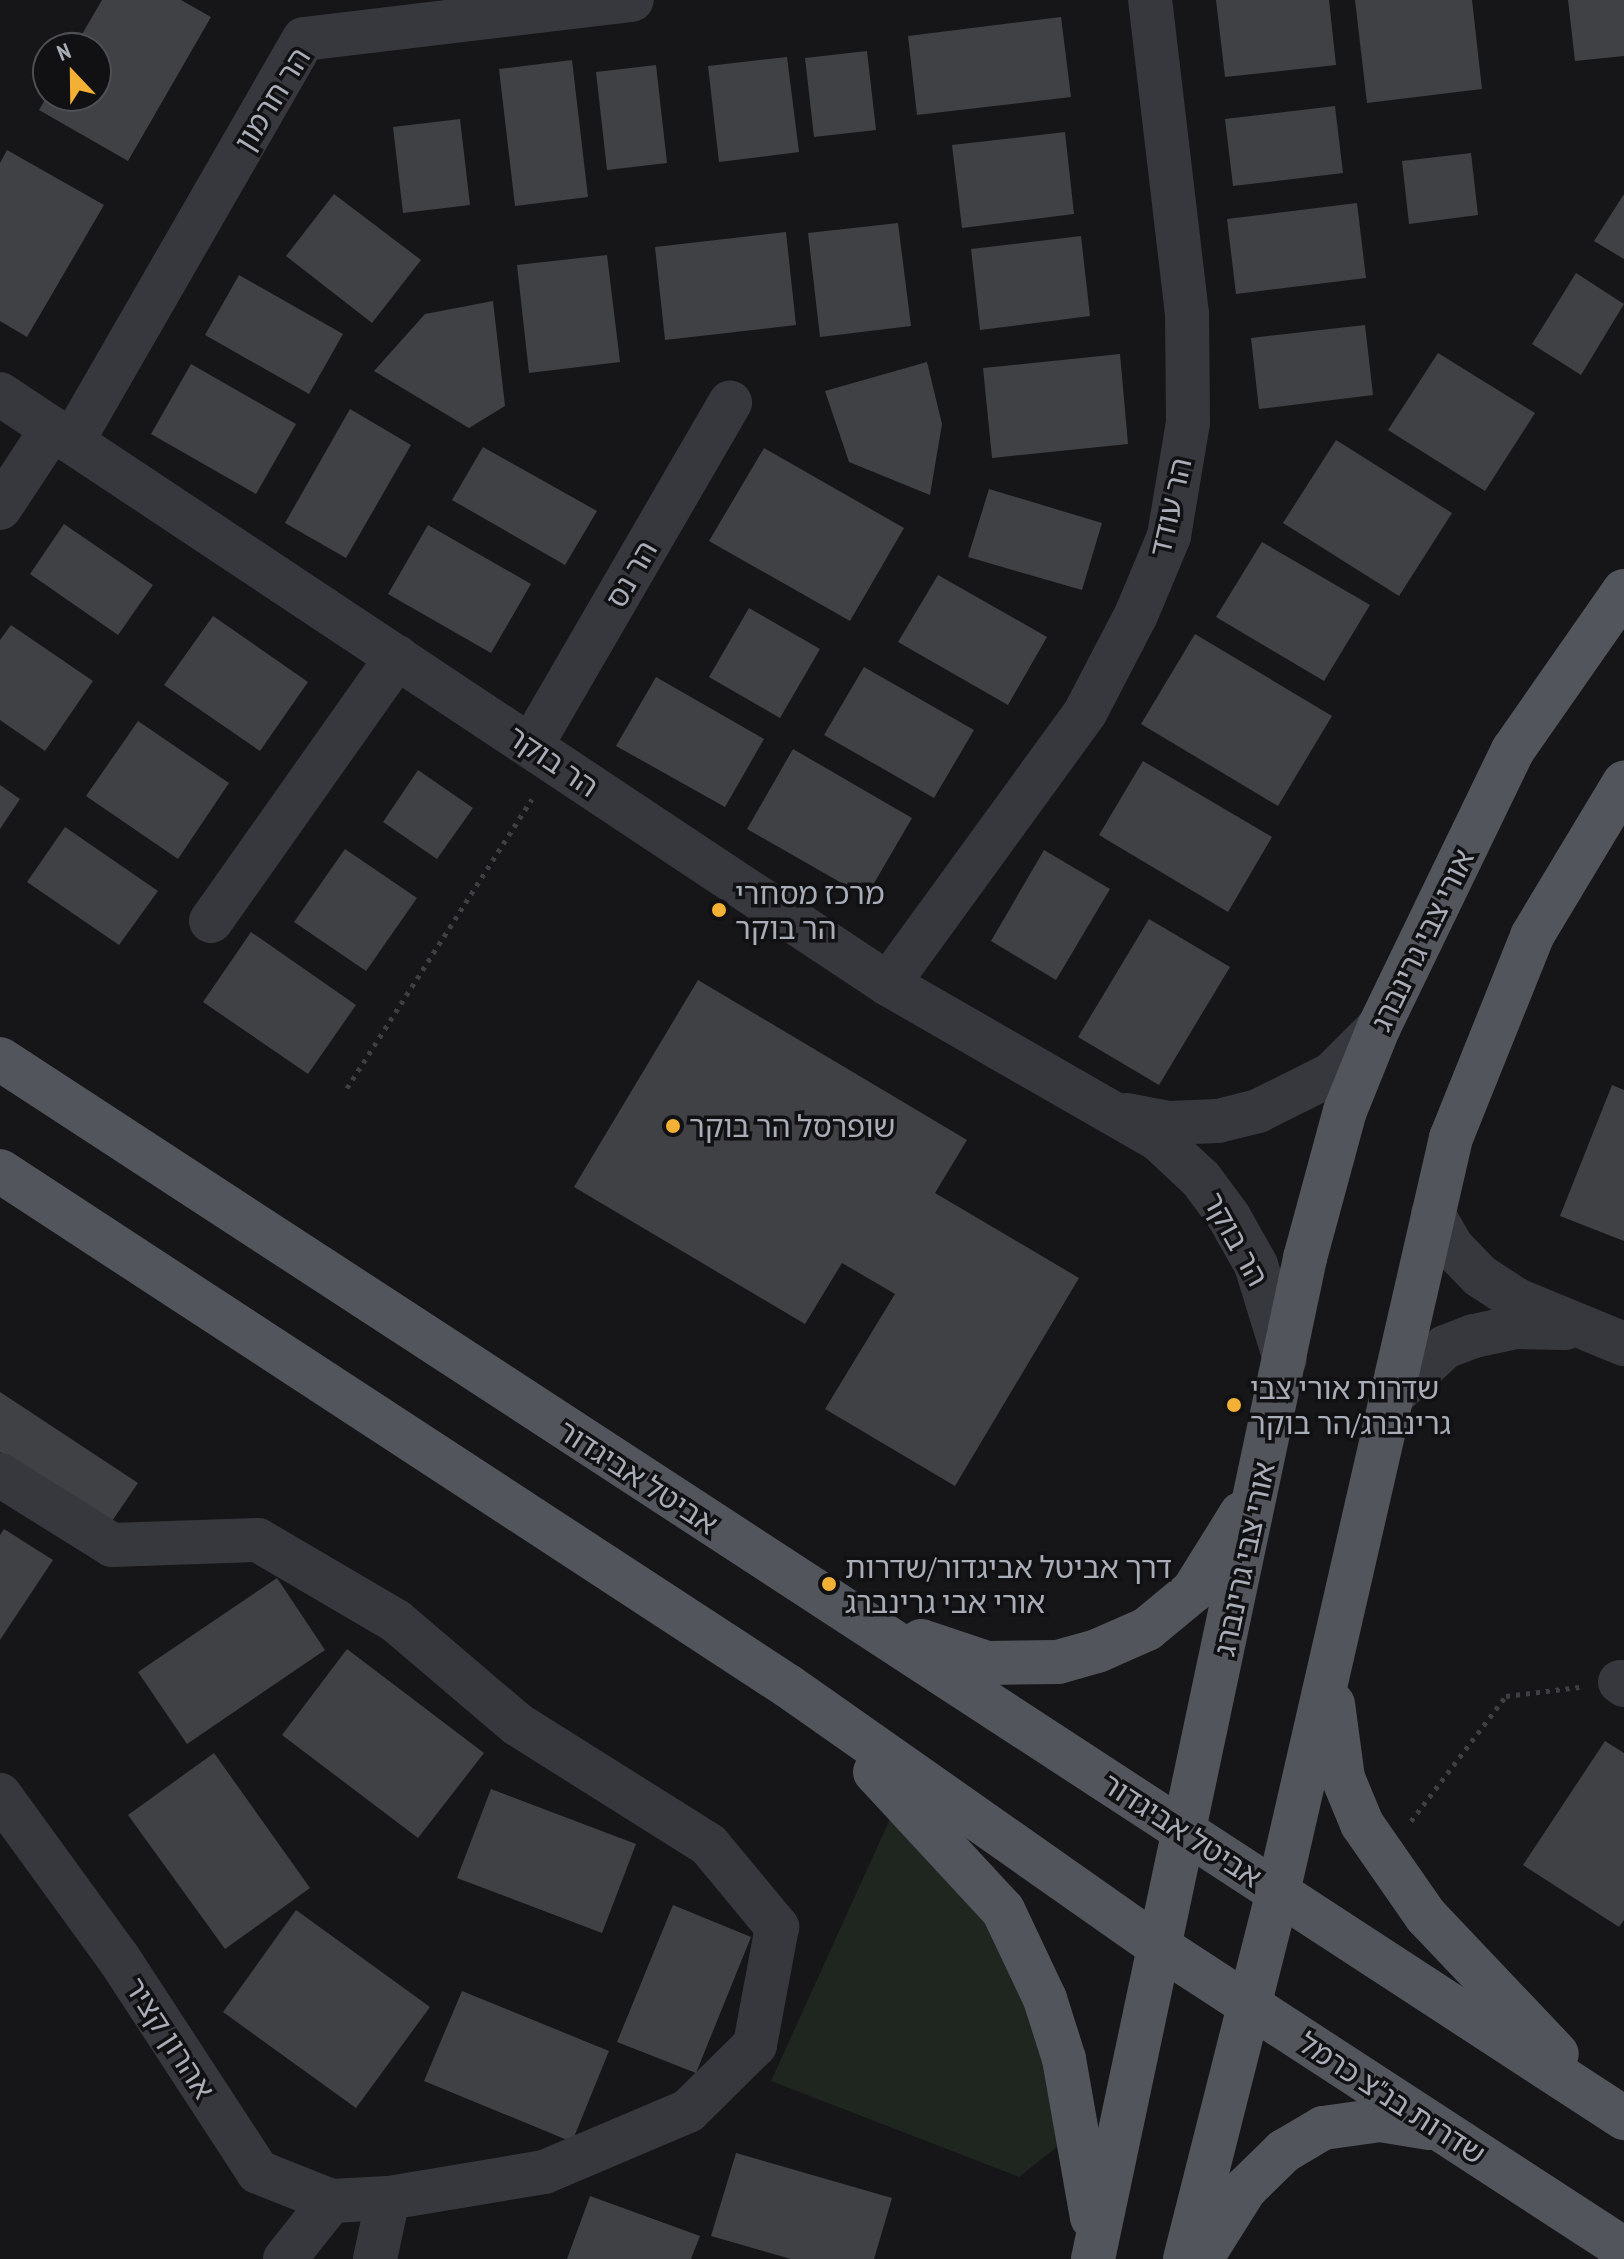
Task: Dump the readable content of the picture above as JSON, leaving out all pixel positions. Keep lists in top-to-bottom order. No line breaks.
{"streets":{"main road":["אורי צבי גרינברג","אביטל אביגדור","שדרות בנ\"צ כרמל"],"street":["הר חרמון","הר עודד","הר נס","הר בוקר","אהרון קציר"]},"crossings":[["הר חרמון","הר בוקר"],["הר עודד","הר בוקר"],["הר נס","הר בוקר"],["הר בוקר","אורי צבי גרינברג"],["אורי צבי גרינברג","אביטל אביגדור"],["אורי צבי גרינברג","שדרות בנ\"צ כרמל"]],"places":["מרכז מסחרי הר בוקר","שופרסל הר בוקר","שדרות אורי צבי גרינברג/הר בוקר","דרך אביטל אביגדור/שדרות אורי אבי גרינברג"],"north":"top"}
